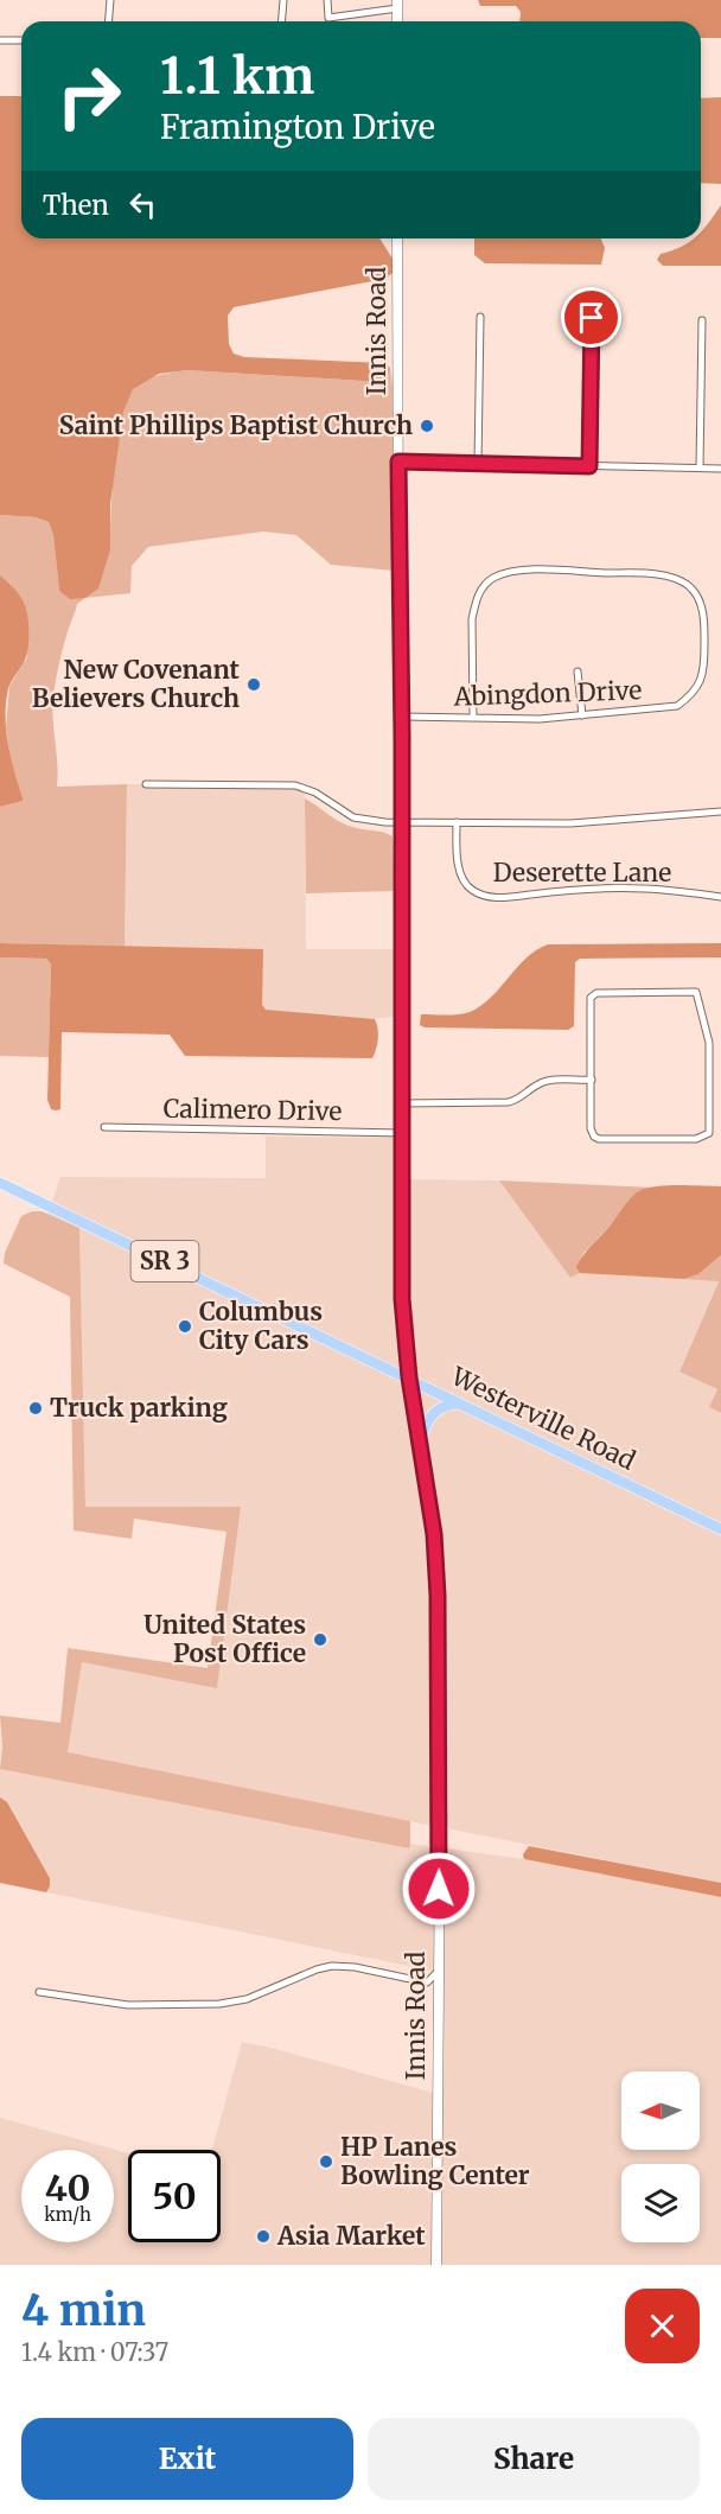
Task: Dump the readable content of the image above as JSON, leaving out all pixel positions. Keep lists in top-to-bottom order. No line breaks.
{"streets":{"main road":["Innis Road","SR 3","Westerville Road"],"street":["Abingdon Drive","Deserette Lane","Calimero Drive"]},"crossings":[["Innis Road","Abingdon Drive"],["Innis Road","Calimero Drive"],["Innis Road","Westerville Road"]],"places":["Saint Phillips Baptist Church","New Covenant Believers Church","Columbus City Cars","Truck parking","United States Post Office","HP Lanes Bowling Center","Asia Market"],"north":"left","page":{"turn":["1.1 km","Framington Drive"],"then":"Then","speed":"40 km/h","limit":"50","heading":["4 min","1.4 km · 07:37"],"buttons":["Exit","Share"]}}
